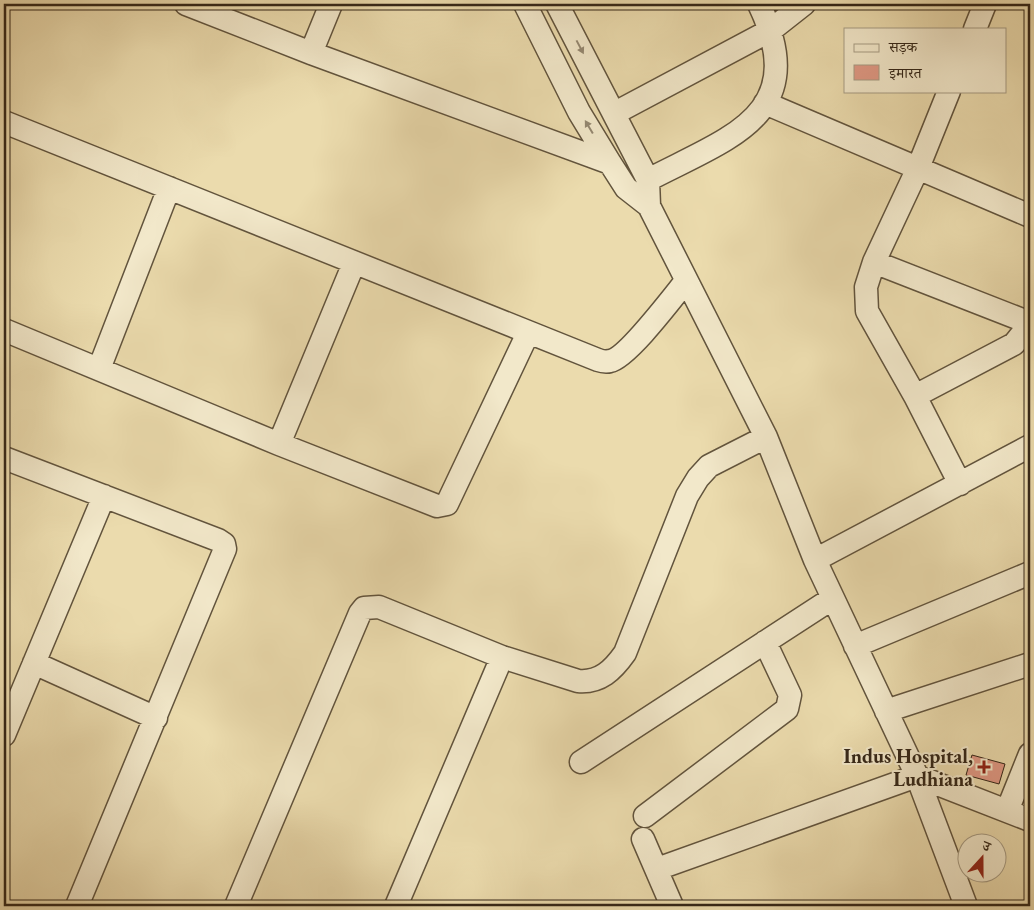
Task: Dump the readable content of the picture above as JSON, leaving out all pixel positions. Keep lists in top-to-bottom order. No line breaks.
{"places":{"health":["Indus Hospital, Ludhiana"]},"legend":["सड़क","इमारत"],"north":"top"}
